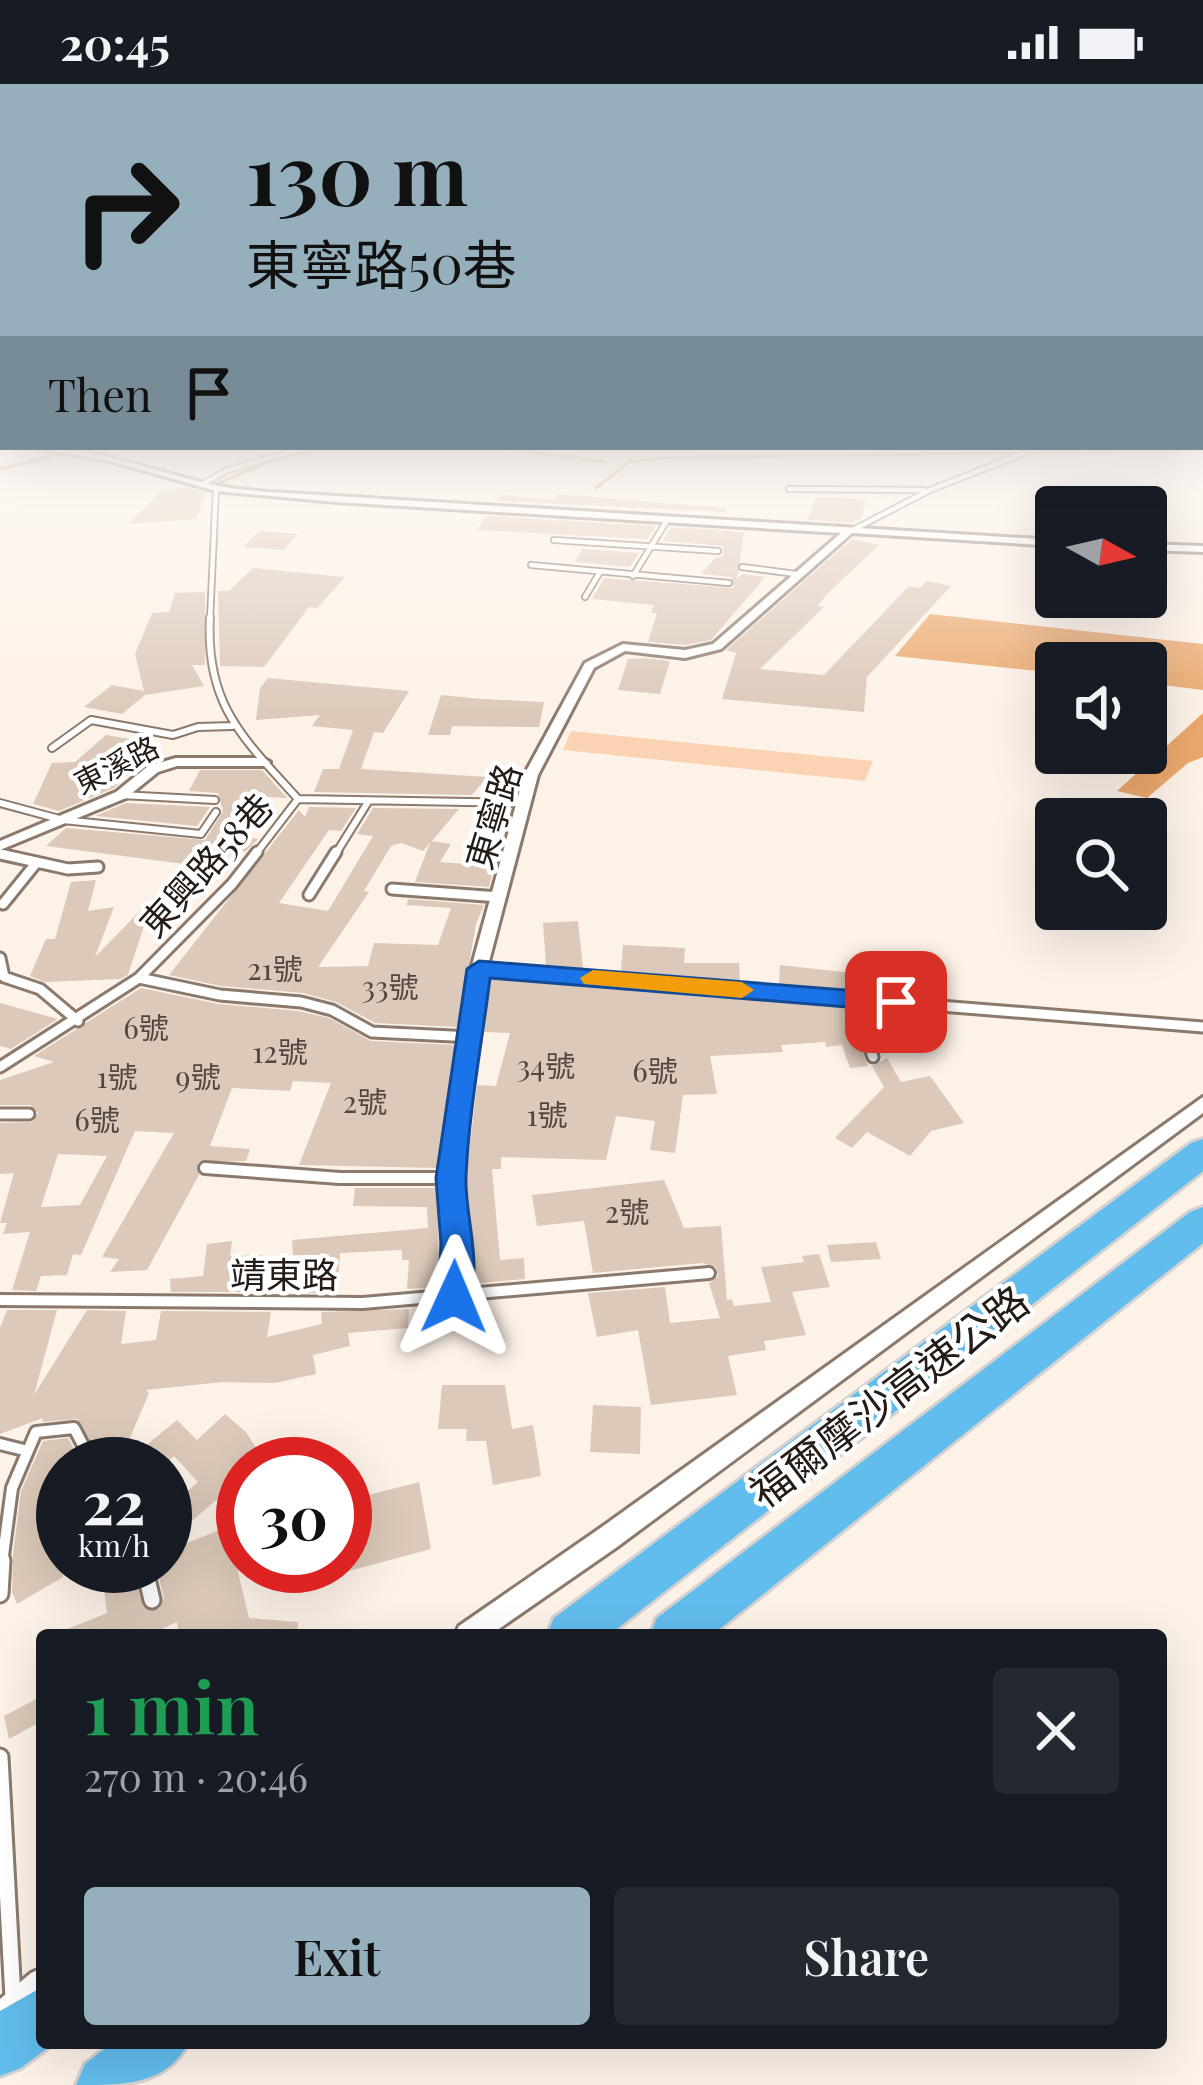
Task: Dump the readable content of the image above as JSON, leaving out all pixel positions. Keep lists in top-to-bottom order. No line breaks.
{"streets":{"highway":["福爾摩沙高速公路"],"street":["東溪路","東寧路"],"lane":["東興路58巷","靖東路"]},"crossings":[["東寧路","東興路58巷"],["東寧路","靖東路"]],"house_numbers":["21號","33號","6號","12號","34號","6號","1號","9號","2號","1號","6號","2號"],"north":"right","page":{"status":"20:45","turn":["130 m","東寧路50巷"],"then":"Then","speed":"22 km/h","limit":"30","heading":["1 min","270 m · 20:46"],"buttons":["Exit","Share"]}}
